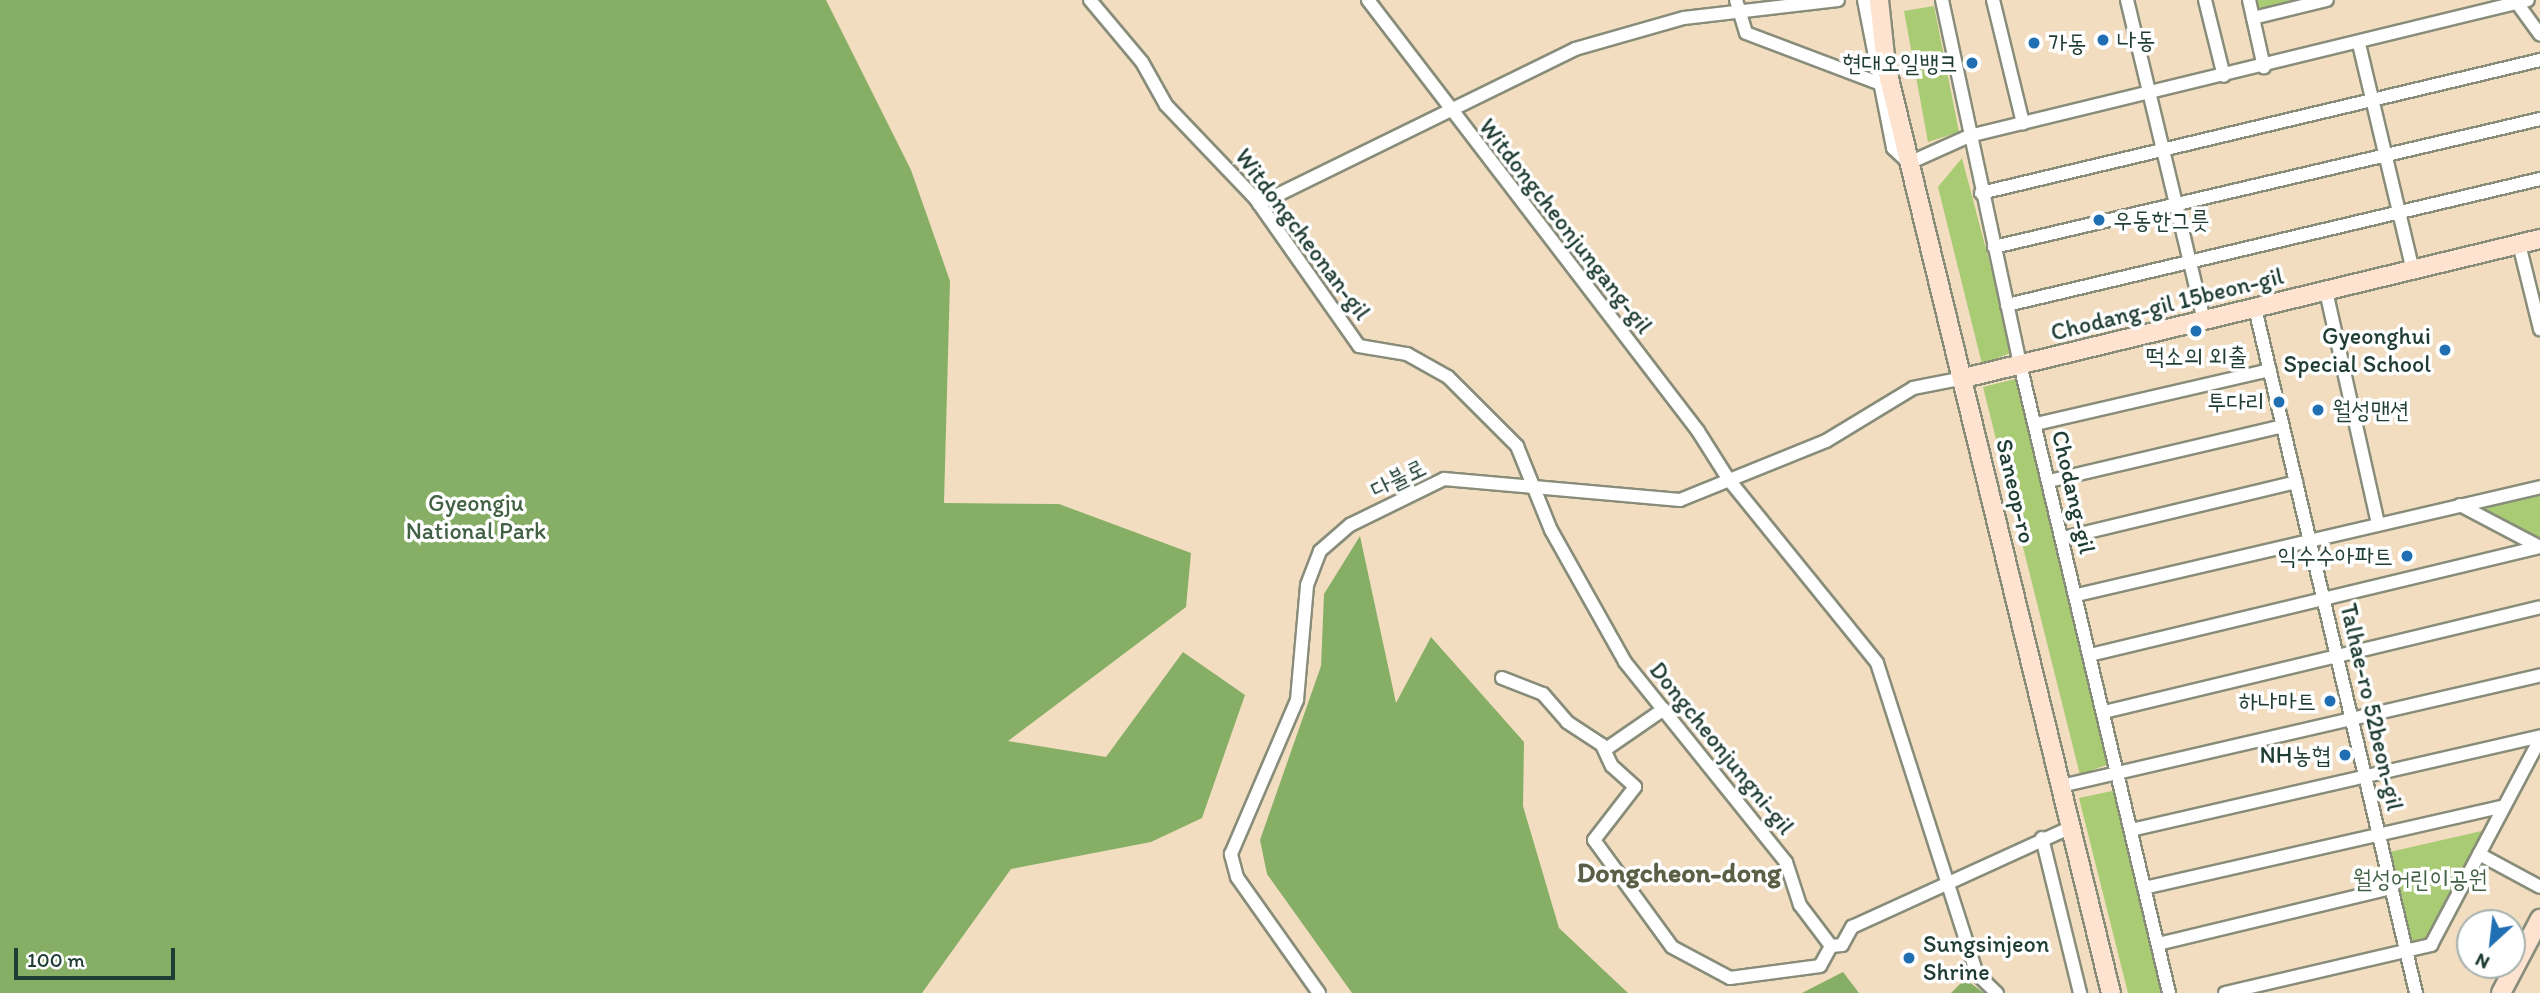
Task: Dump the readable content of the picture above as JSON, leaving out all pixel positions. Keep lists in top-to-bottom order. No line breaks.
{"streets":{"street":["Witdongcheonjungang-gil","Witdongcheonan-gil","Chodang-gil 15beon-gil","다불로","Saneop-ro","Chodang-gil","Talhae-ro 52beon-gil","Dongcheonjungni-gil"]},"crossings":[["Witdongcheonjungang-gil","다불로"],["Witdongcheonan-gil","다불로"],["Witdongcheonan-gil","Dongcheonjungni-gil"],["Chodang-gil 15beon-gil","다불로"],["Chodang-gil 15beon-gil","Saneop-ro"],["Chodang-gil 15beon-gil","Chodang-gil"],["Chodang-gil 15beon-gil","Talhae-ro 52beon-gil"],["다불로","Saneop-ro"],["다불로","Dongcheonjungni-gil"]],"districts":["Dongcheon-dong"],"parks":["Gyeongju National Park","월성어린이공원"],"places":["나동","가동","현대오일뱅크","우동한그릇","떡소의 외출","Gyeonghui Special School","투다리","월성맨션","익수수아파트","하나마트","NH농협","Sungsinjeon Shrine"],"scale_bar":"100 m","north":"bottom left"}
